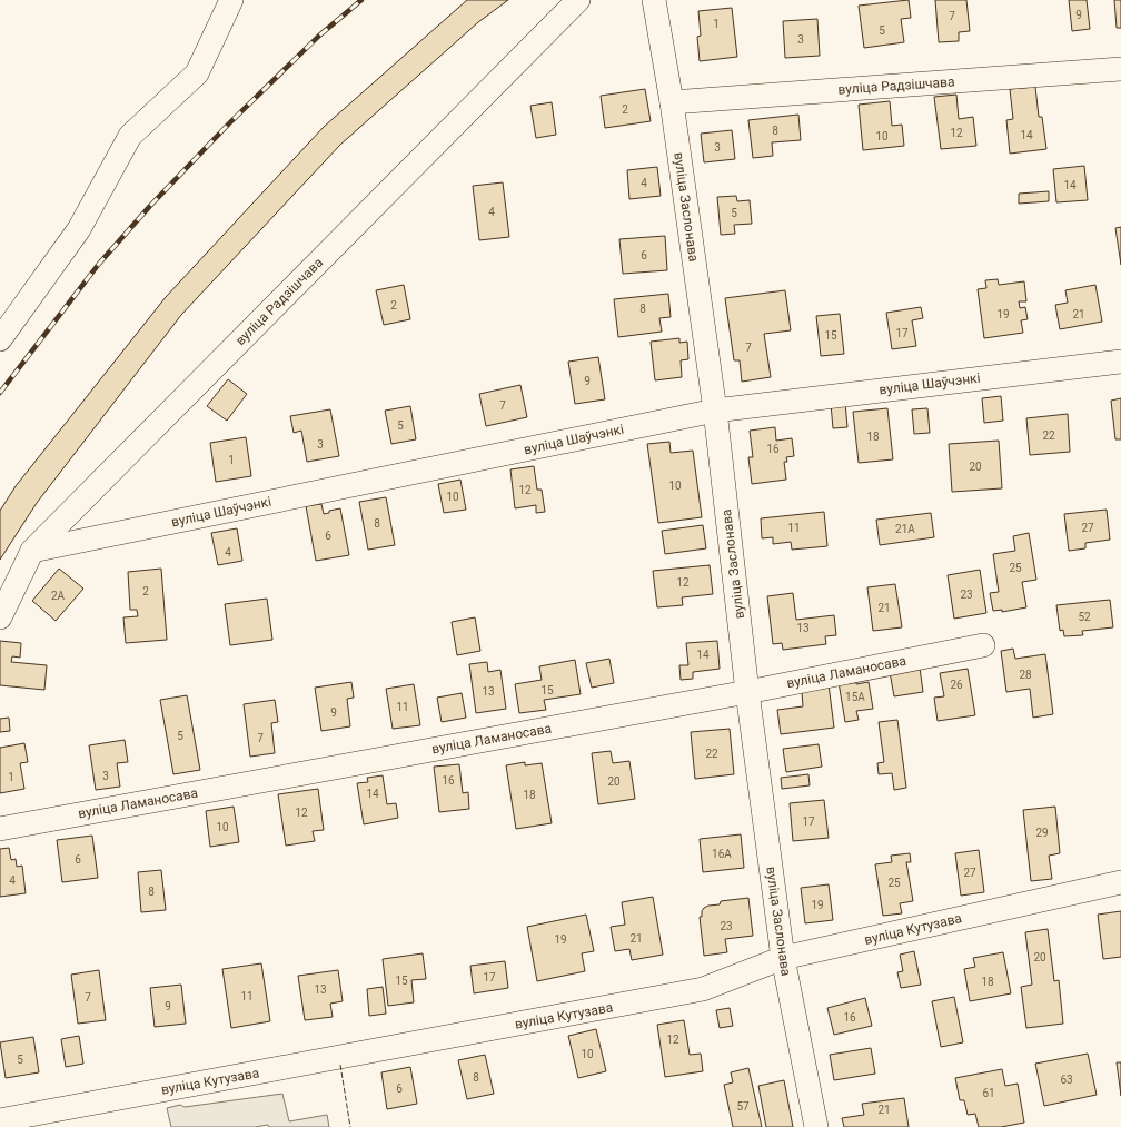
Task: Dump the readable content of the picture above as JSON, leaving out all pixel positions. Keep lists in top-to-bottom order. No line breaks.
{"streets":{"street":["вуліца Радзішчава","вуліца Заслонава","вуліца Шаўчэнкі","вуліца Ламаносава","вуліца Кутузава"]},"crossings":[["вуліца Радзішчава","вуліца Заслонава"],["вуліца Радзішчава","вуліца Шаўчэнкі"],["вуліца Заслонава","вуліца Шаўчэнкі"],["вуліца Заслонава","вуліца Ламаносава"],["вуліца Заслонава","вуліца Кутузава"]],"house_numbers":["9","7","1","5","3","2","8","12","14","10","3","4","14","4","5","6","2","8","19","21","17","15","7","9","7","5","22","18","3","16","1","20","10","12","10","8","11","27","21А","6","4","25","12","2","23","2А","21","52","13","14","28","26","15","13","15А","11","9","5","7","22","3","1","16","20","14","18","12","17","10","29","16А","6","27","4","25","8","19","23","21","19","20","17","15","18","13","11","7","9","16","12","10","5","8","63","6","61","57","21"]}
